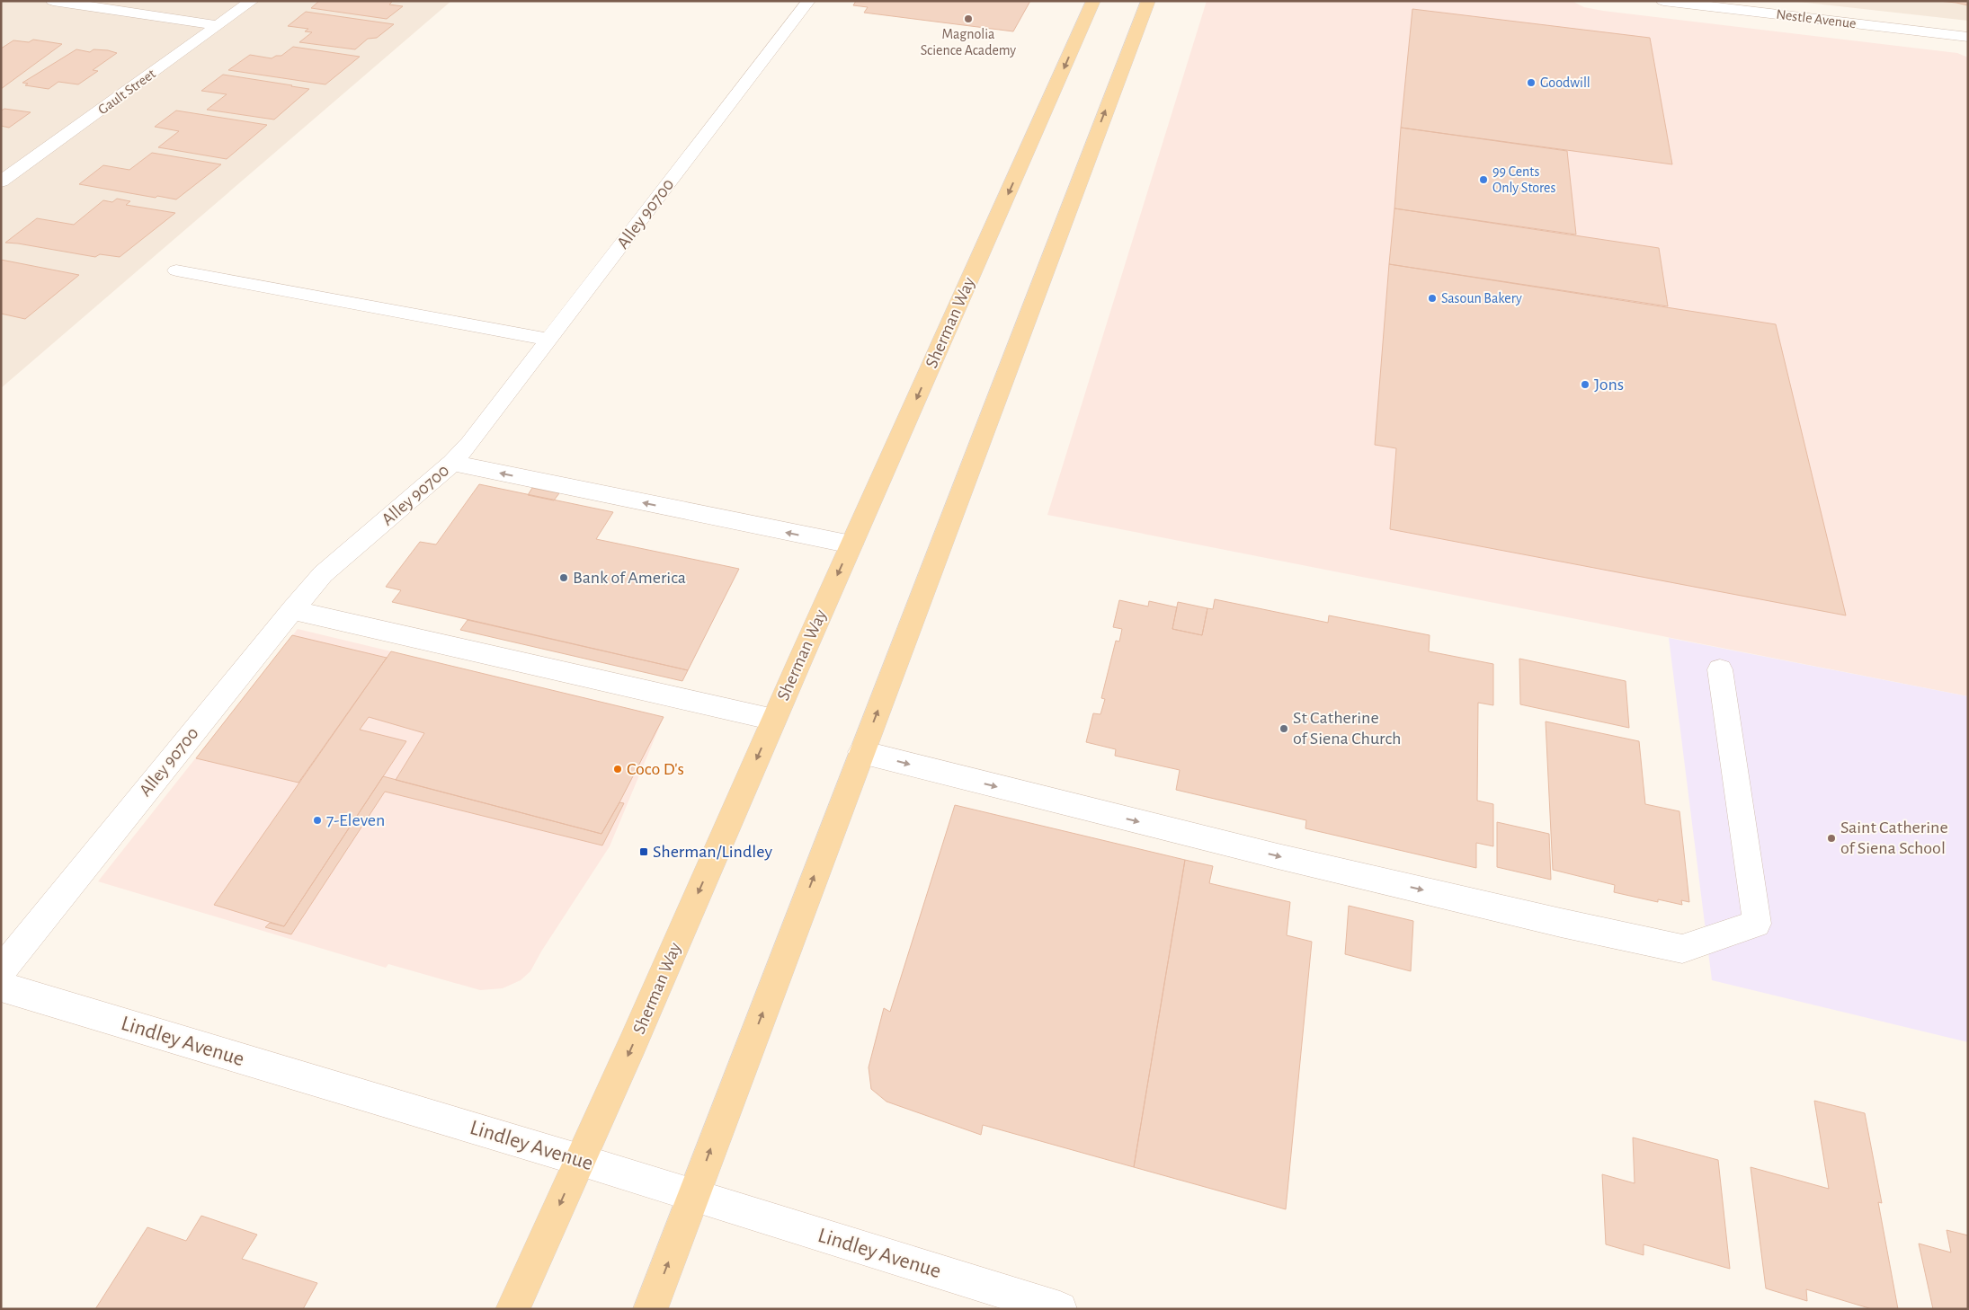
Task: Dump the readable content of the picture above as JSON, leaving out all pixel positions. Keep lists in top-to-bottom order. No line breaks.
{"streets":{"main road":["Sherman Way"],"street":["Nestle Avenue","Gault Street","Alley 90700","Lindley Avenue"]},"crossings":[["Sherman Way","Lindley Avenue"]],"places":{"other":["Magnolia Science Academy","Goodwill","99 Cents Only Stores","Sasoun Bakery","Jons","Bank of America","St Catherine of Siena Church","Coco D's","7-Eleven","Saint Catherine of Siena School"],"transit":["Sherman/Lindley"]}}
